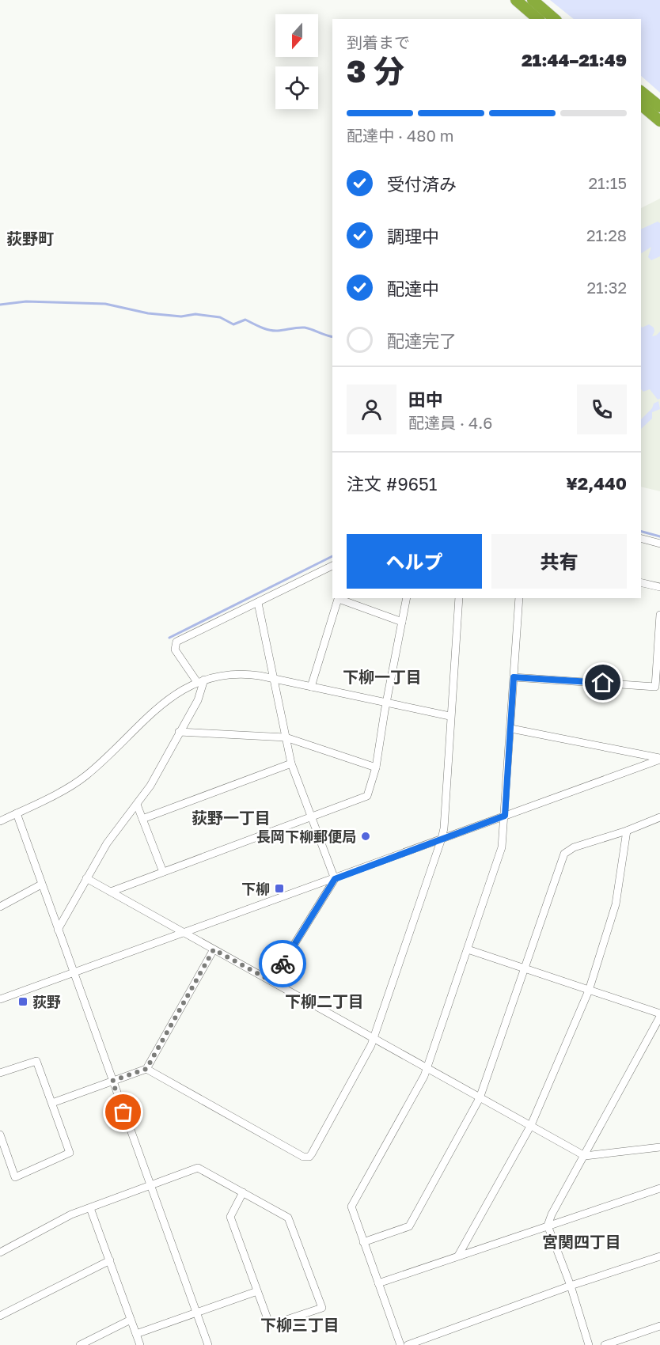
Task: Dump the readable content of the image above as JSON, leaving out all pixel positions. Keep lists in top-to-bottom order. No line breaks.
{"districts":["荻野町","下柳一丁目","荻野一丁目","下柳二丁目","宮関四丁目","下柳三丁目"],"places":{"other":["長岡下柳郵便局"],"transit":["下柳","荻野"]},"north":"bottom","page":{"heading":["3 分","到着まで","21:44–21:49"],"panel":["田中","配達員 · 4.6","注文 #9651","¥2,440"],"bar":"配達中 · 480 m","list":[["受付済み","21:15"],["調理中","21:28"],["配達中","21:32"],"配達完了"],"buttons":["ヘルプ","共有"]}}
